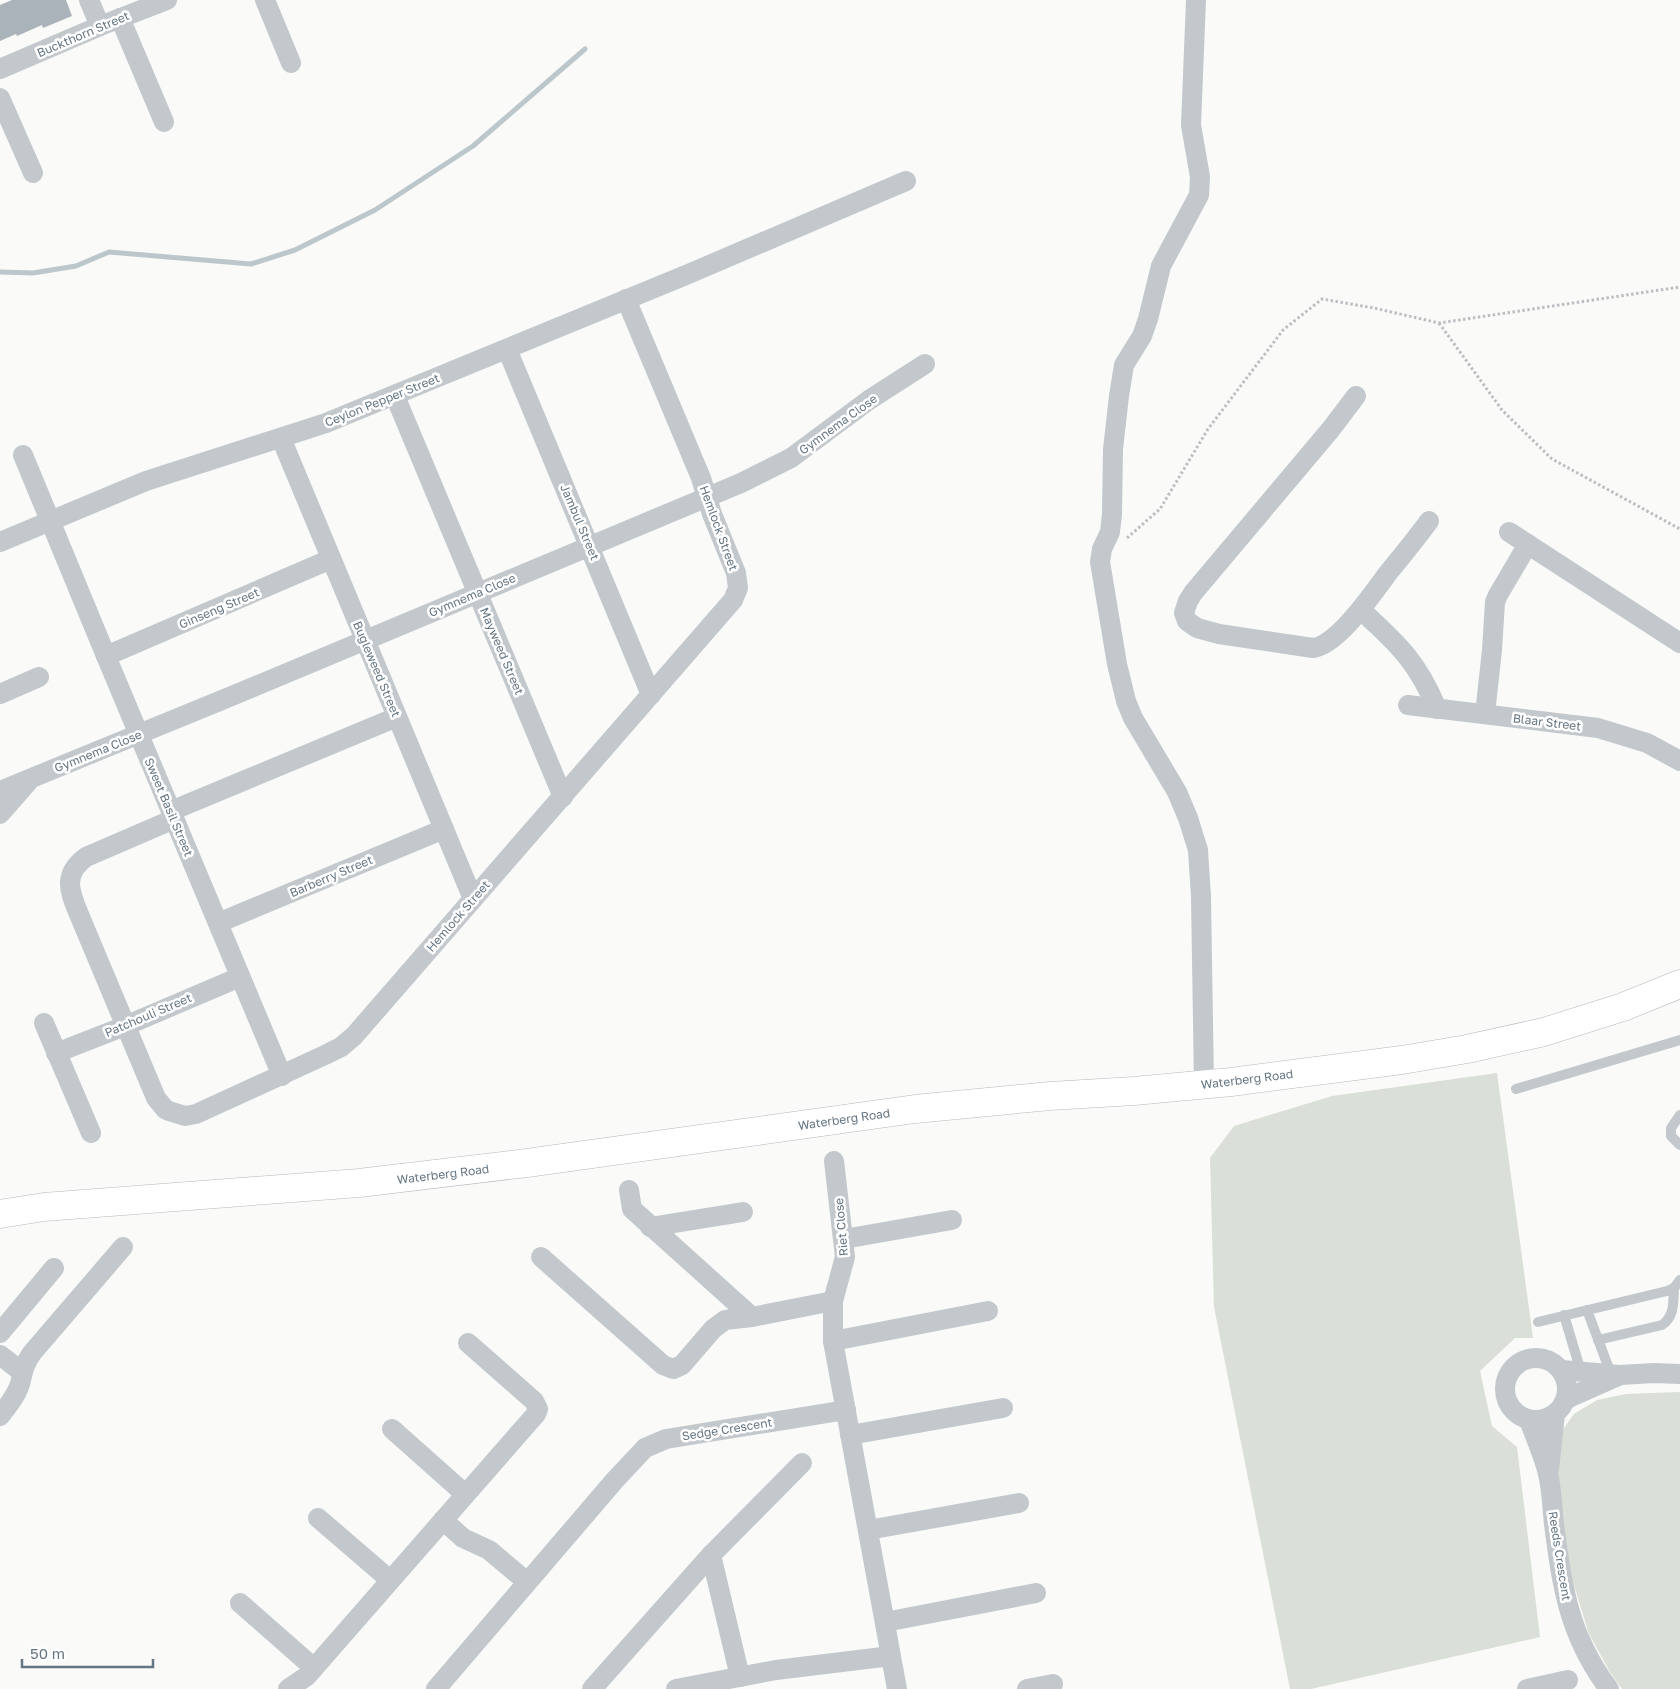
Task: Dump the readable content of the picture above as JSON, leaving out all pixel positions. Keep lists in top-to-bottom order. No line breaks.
{"streets":{"street":["Buckthorn Street","Ceylon Pepper Street","Gymnema Close","Jambul Street","Hemlock Street","Ginseng Street","Mayweed Street","Bugleweed Street","Blaar Street","Sweet Basil Street","Barberry Street","Patchouli Street","Waterberg Road","Riet Close","Sedge Crescent","Reeds Crescent"]},"crossings":[["Ceylon Pepper Street","Jambul Street"],["Ceylon Pepper Street","Hemlock Street"],["Ceylon Pepper Street","Mayweed Street"],["Ceylon Pepper Street","Bugleweed Street"],["Ceylon Pepper Street","Sweet Basil Street"],["Gymnema Close","Jambul Street"],["Gymnema Close","Hemlock Street"],["Gymnema Close","Mayweed Street"],["Gymnema Close","Bugleweed Street"],["Gymnema Close","Sweet Basil Street"],["Jambul Street","Hemlock Street"],["Hemlock Street","Mayweed Street"],["Hemlock Street","Bugleweed Street"],["Hemlock Street","Sweet Basil Street"],["Hemlock Street","Patchouli Street"],["Ginseng Street","Bugleweed Street"],["Ginseng Street","Sweet Basil Street"],["Bugleweed Street","Barberry Street"],["Sweet Basil Street","Barberry Street"],["Sweet Basil Street","Patchouli Street"],["Riet Close","Sedge Crescent"]],"scale_bar":"50 m"}
